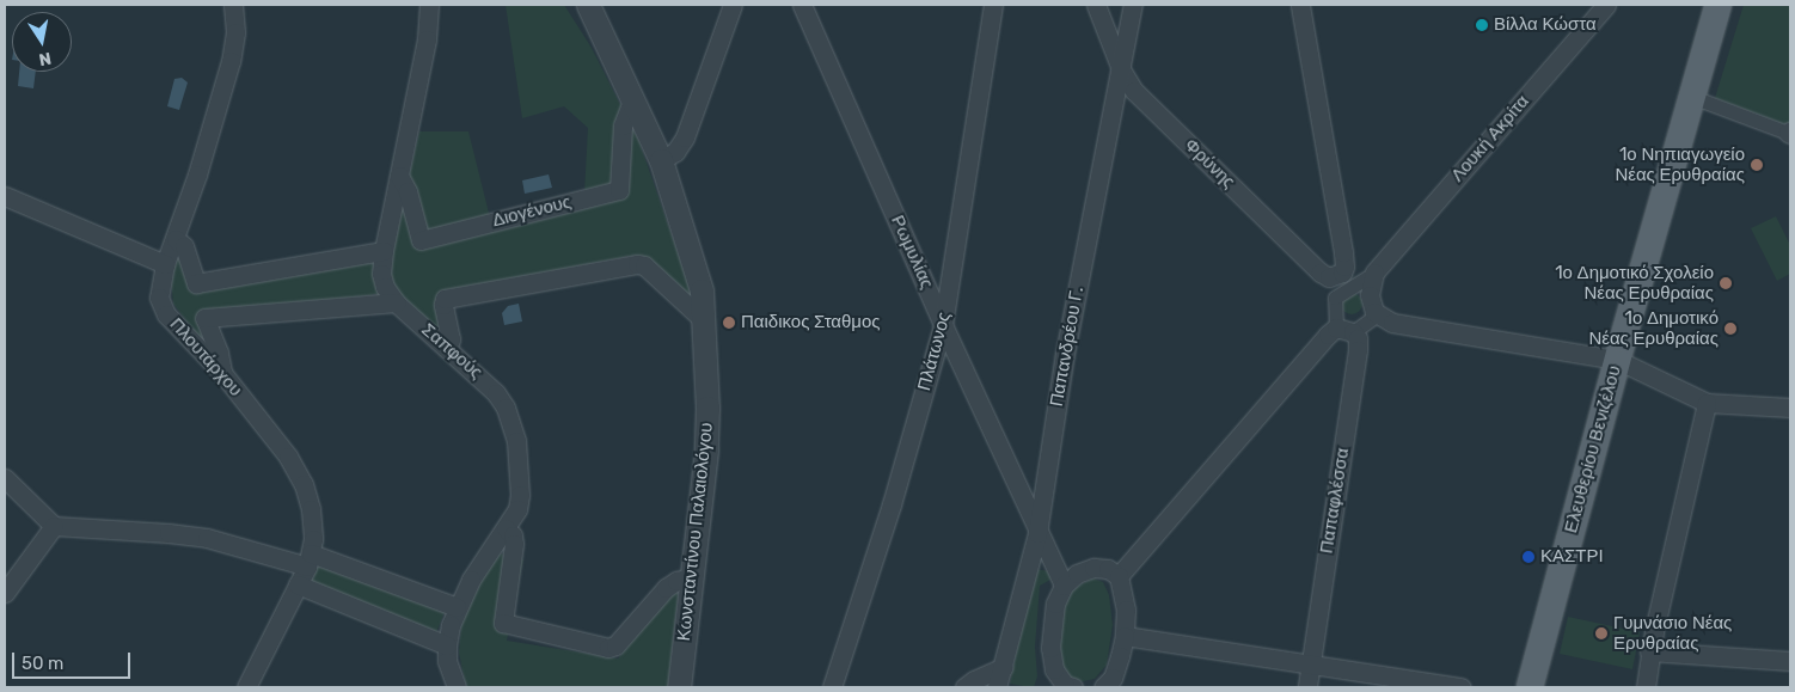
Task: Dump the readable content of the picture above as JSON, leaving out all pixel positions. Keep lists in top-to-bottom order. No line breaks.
{"streets":{"main road":["Ελευθερίου Βενιζέλου"],"street":["Λουκή Ακρίτα","Φρύνης","Διογένους","Ρωμυλίας","Παπανδρέου Γ.","Σαπφούς","Πλάτωνος","Πλουτάρχου","Παπαφλέσσα","Κωνσταντίνου Παλαιολόγου"]},"crossings":[["Φρύνης","Παπανδρέου Γ."],["Διογένους","Σαπφούς"],["Διογένους","Κωνσταντίνου Παλαιολόγου"],["Ρωμυλίας","Παπανδρέου Γ."],["Ρωμυλίας","Πλάτωνος"]],"places":["Βίλλα Κώστα","1ο Νηπιαγωγείο Νέας Ερυθραίας","1ο Δημοτικό Σχολείο Νέας Ερυθραίας","Παιδικος Σταθμος","1ο Δημοτικό Νέας Ερυθραίας","ΚΑΣΤΡΙ","Γυμνάσιο Νέας Ερυθραίας"],"scale_bar":"50 m","north":"bottom"}
